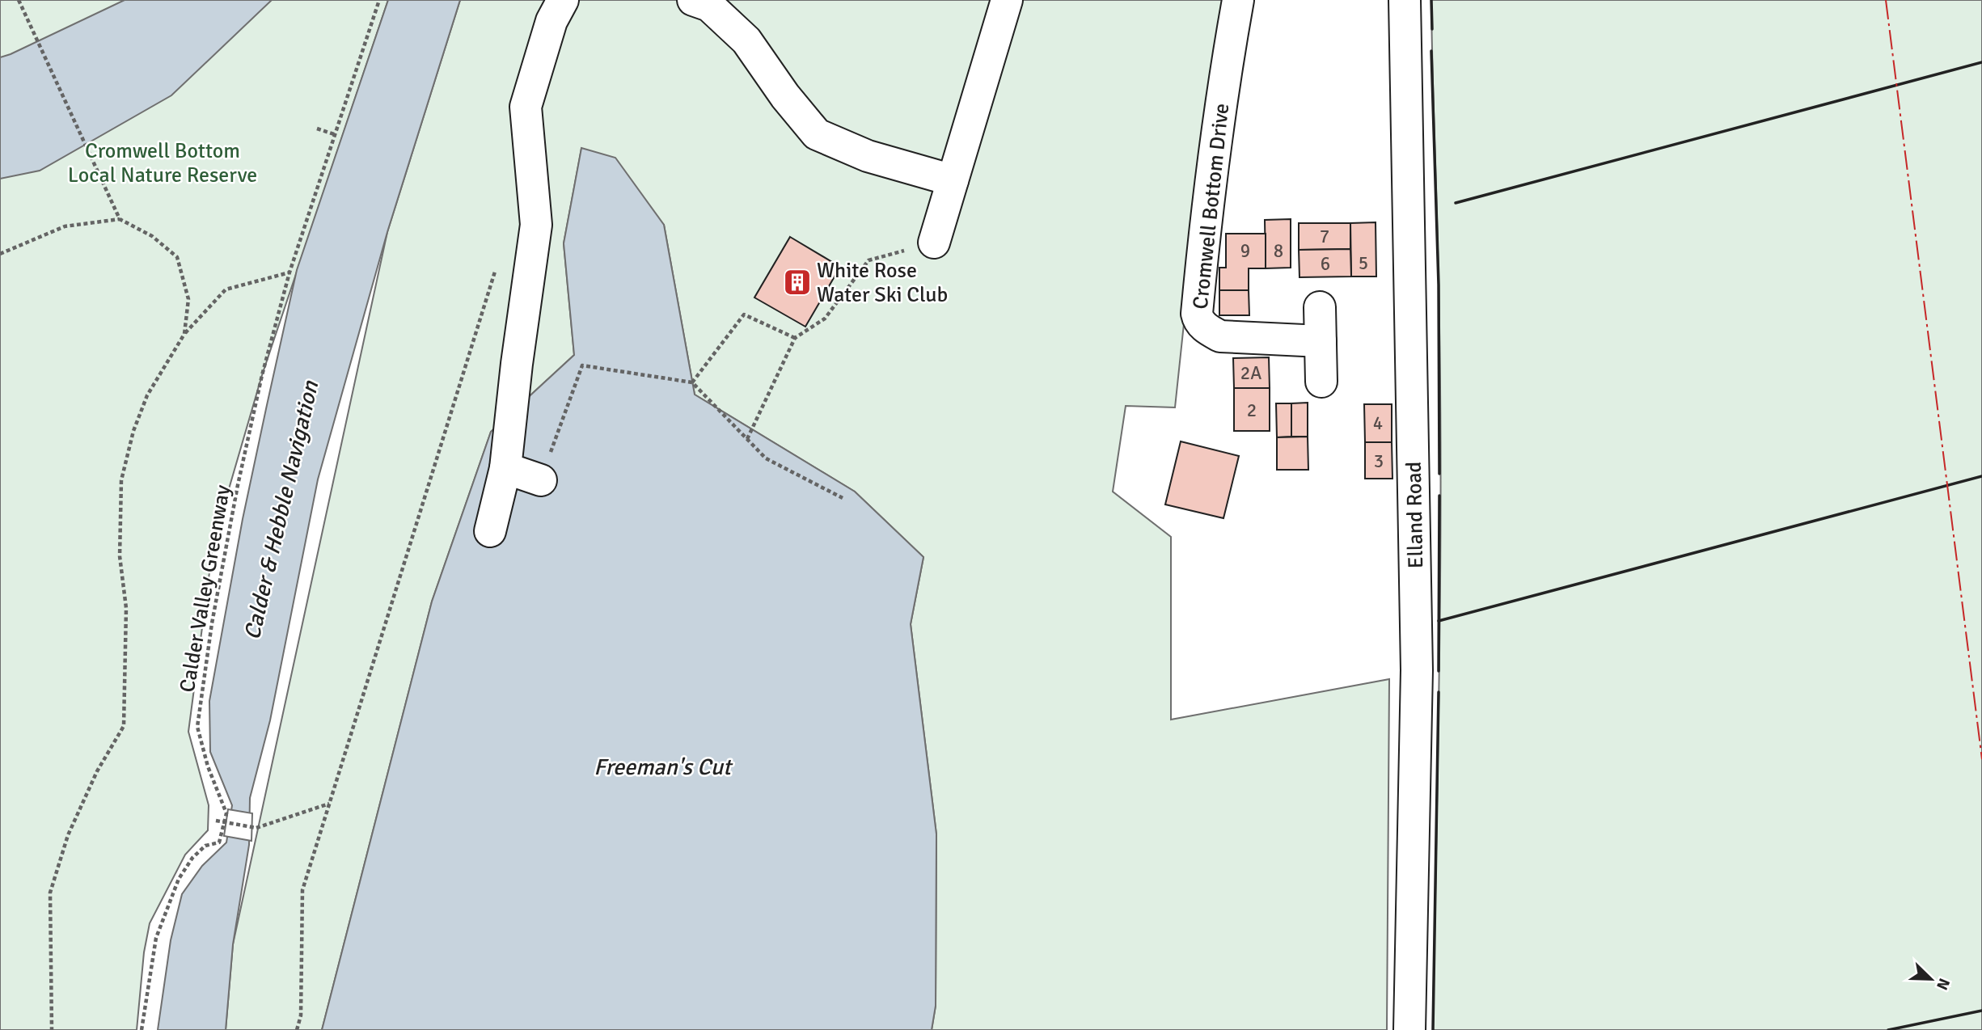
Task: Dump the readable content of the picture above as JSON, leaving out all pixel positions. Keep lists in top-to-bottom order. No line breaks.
{"streets":{"main road":["Cromwell Bottom Drive","Elland Road"],"path":["Calder Valley Greenway"]},"water":["Calder & Hebble Navigation","Freeman's Cut"],"parks":["Cromwell Bottom Local Nature Reserve"],"places":{"building":["White Rose Water Ski Club"]},"house_numbers":["7","9","8","5","6","2A","2","4","3"],"north":"bottom right"}
